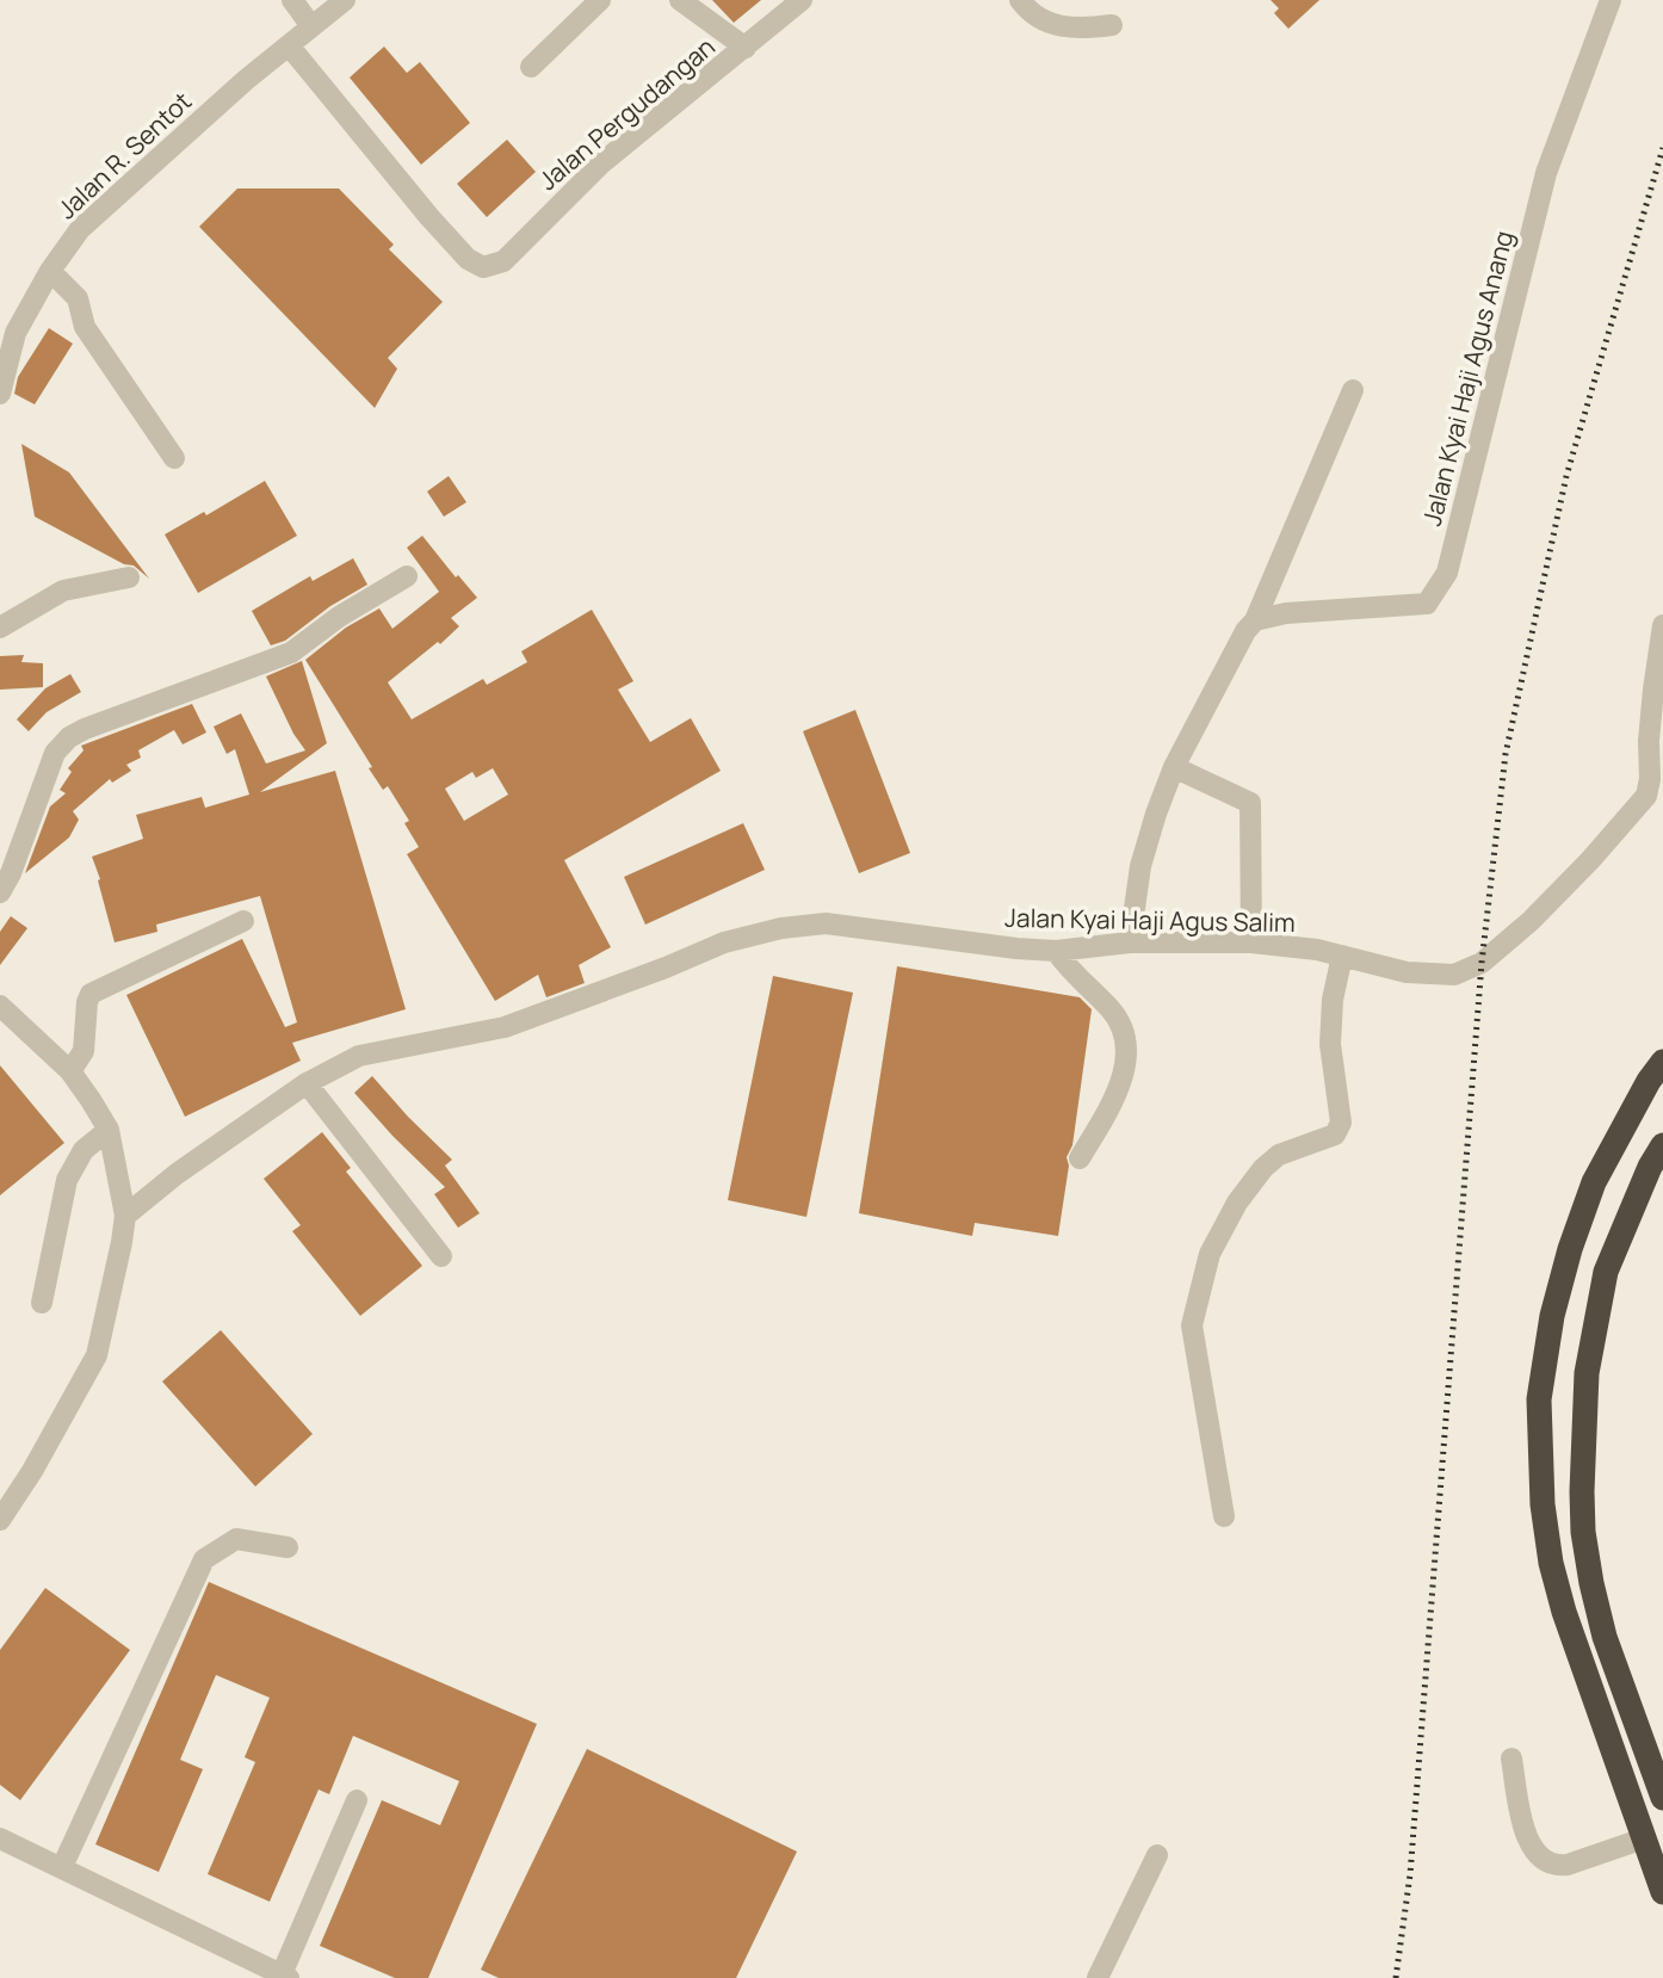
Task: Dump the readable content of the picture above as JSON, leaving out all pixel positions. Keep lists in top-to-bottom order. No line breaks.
{"streets":{"street":["Jalan Pergudangan","Jalan R. Sentot","Jalan Kyai Haji Agus Anang","Jalan Kyai Haji Agus Salim"]},"crossings":[["Jalan Pergudangan","Jalan R. Sentot"]]}
